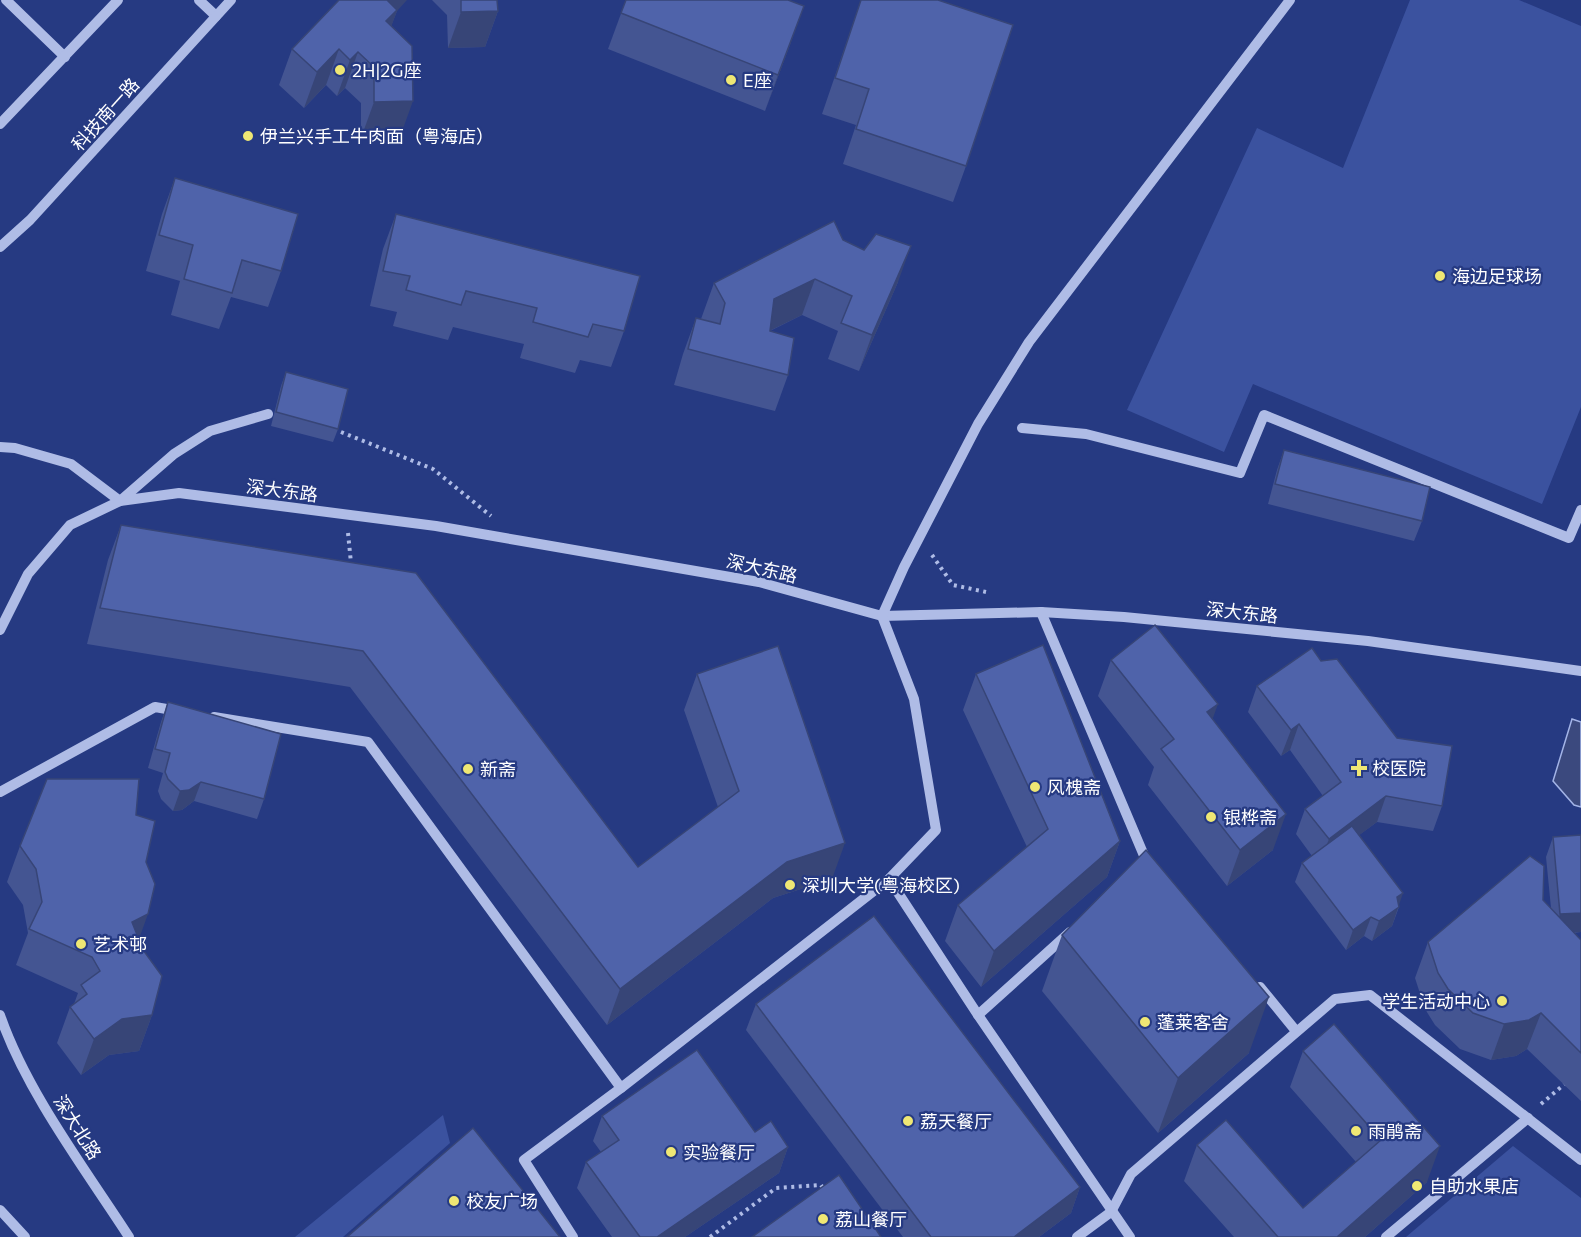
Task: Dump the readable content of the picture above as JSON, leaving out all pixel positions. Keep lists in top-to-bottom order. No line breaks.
{"streets":{"street":["科技南一路","深大东路","深大北路"]},"places":{"other":["2H|2G座","E座","伊兰兴手工牛肉面（粤海店）","海边足球场","新斋","风槐斋","银桦斋","深圳大学(粤海校区)","艺术邨","学生活动中心","蓬莱客舍","荔天餐厅","雨鹃斋","实验餐厅","自助水果店","校友广场","荔山餐厅"],"health":["校医院"]}}
